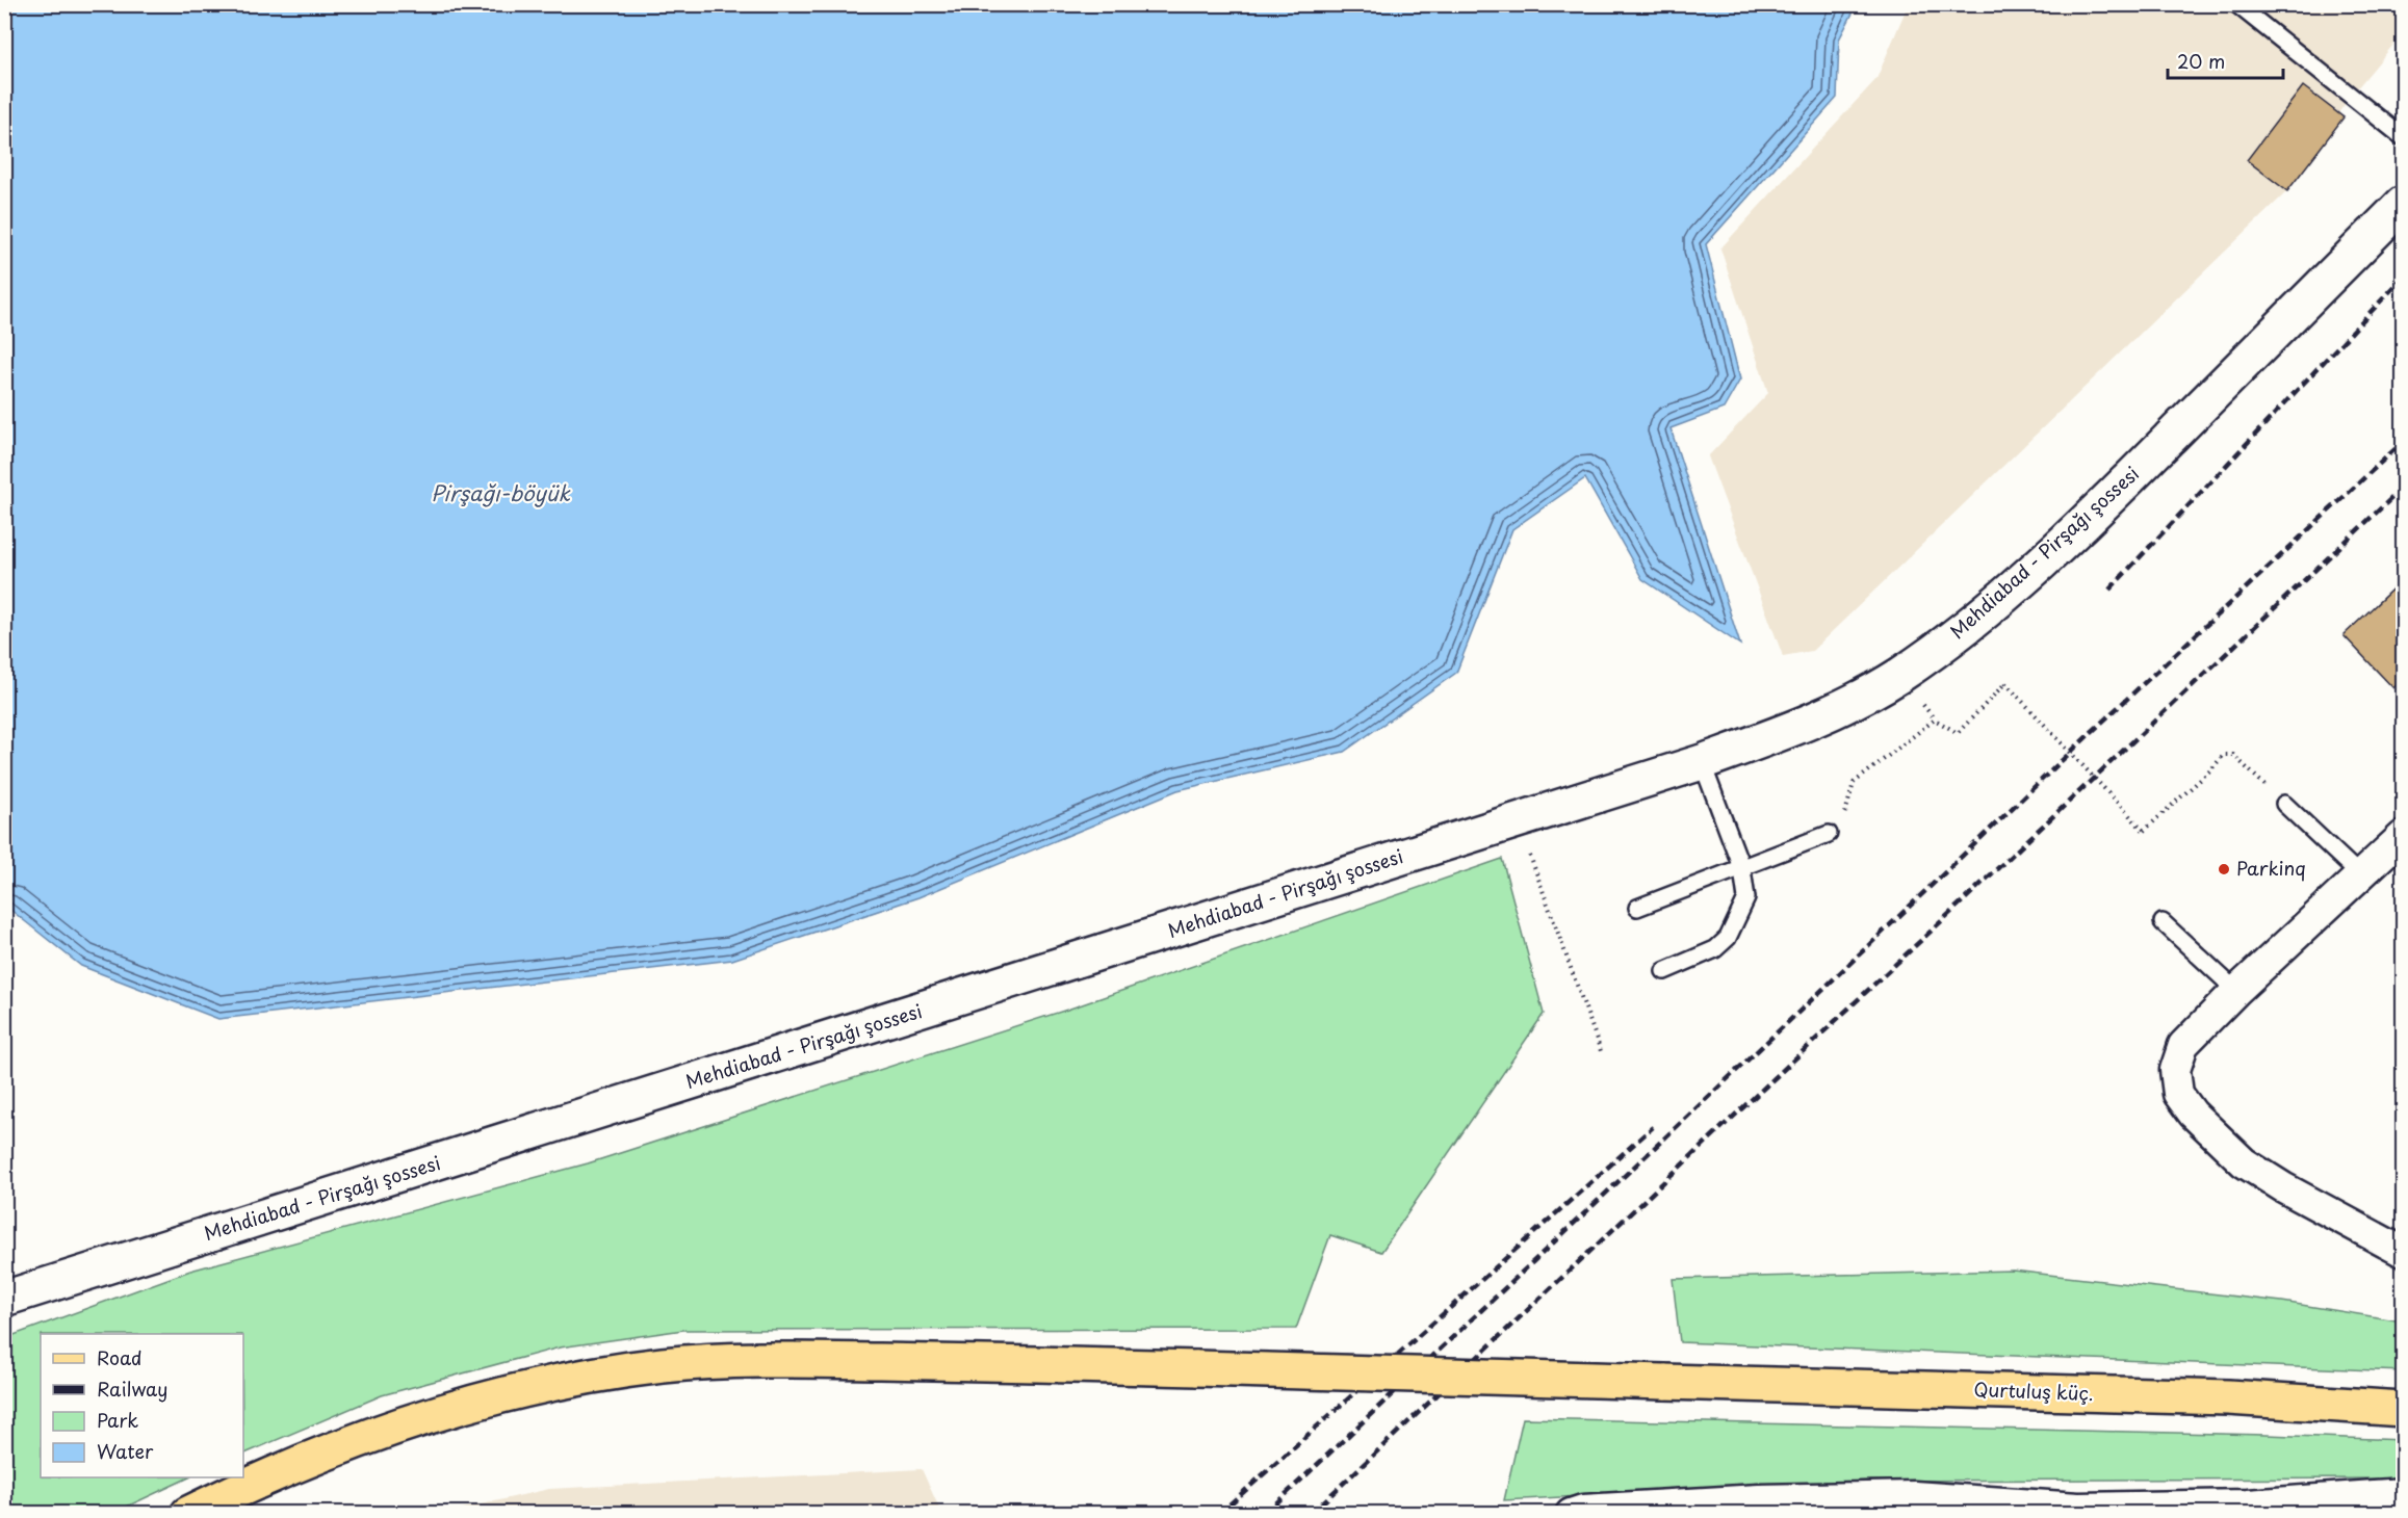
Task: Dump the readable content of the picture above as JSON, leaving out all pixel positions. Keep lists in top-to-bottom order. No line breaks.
{"streets":{"main road":["Mehdiabad - Pirşağı şossesi","Qurtuluş küç."]},"water":["Pirşağı-böyük"],"places":["Parkinq"],"legend":["Road","Railway","Park","Water"],"scale_bar":"20 m"}
